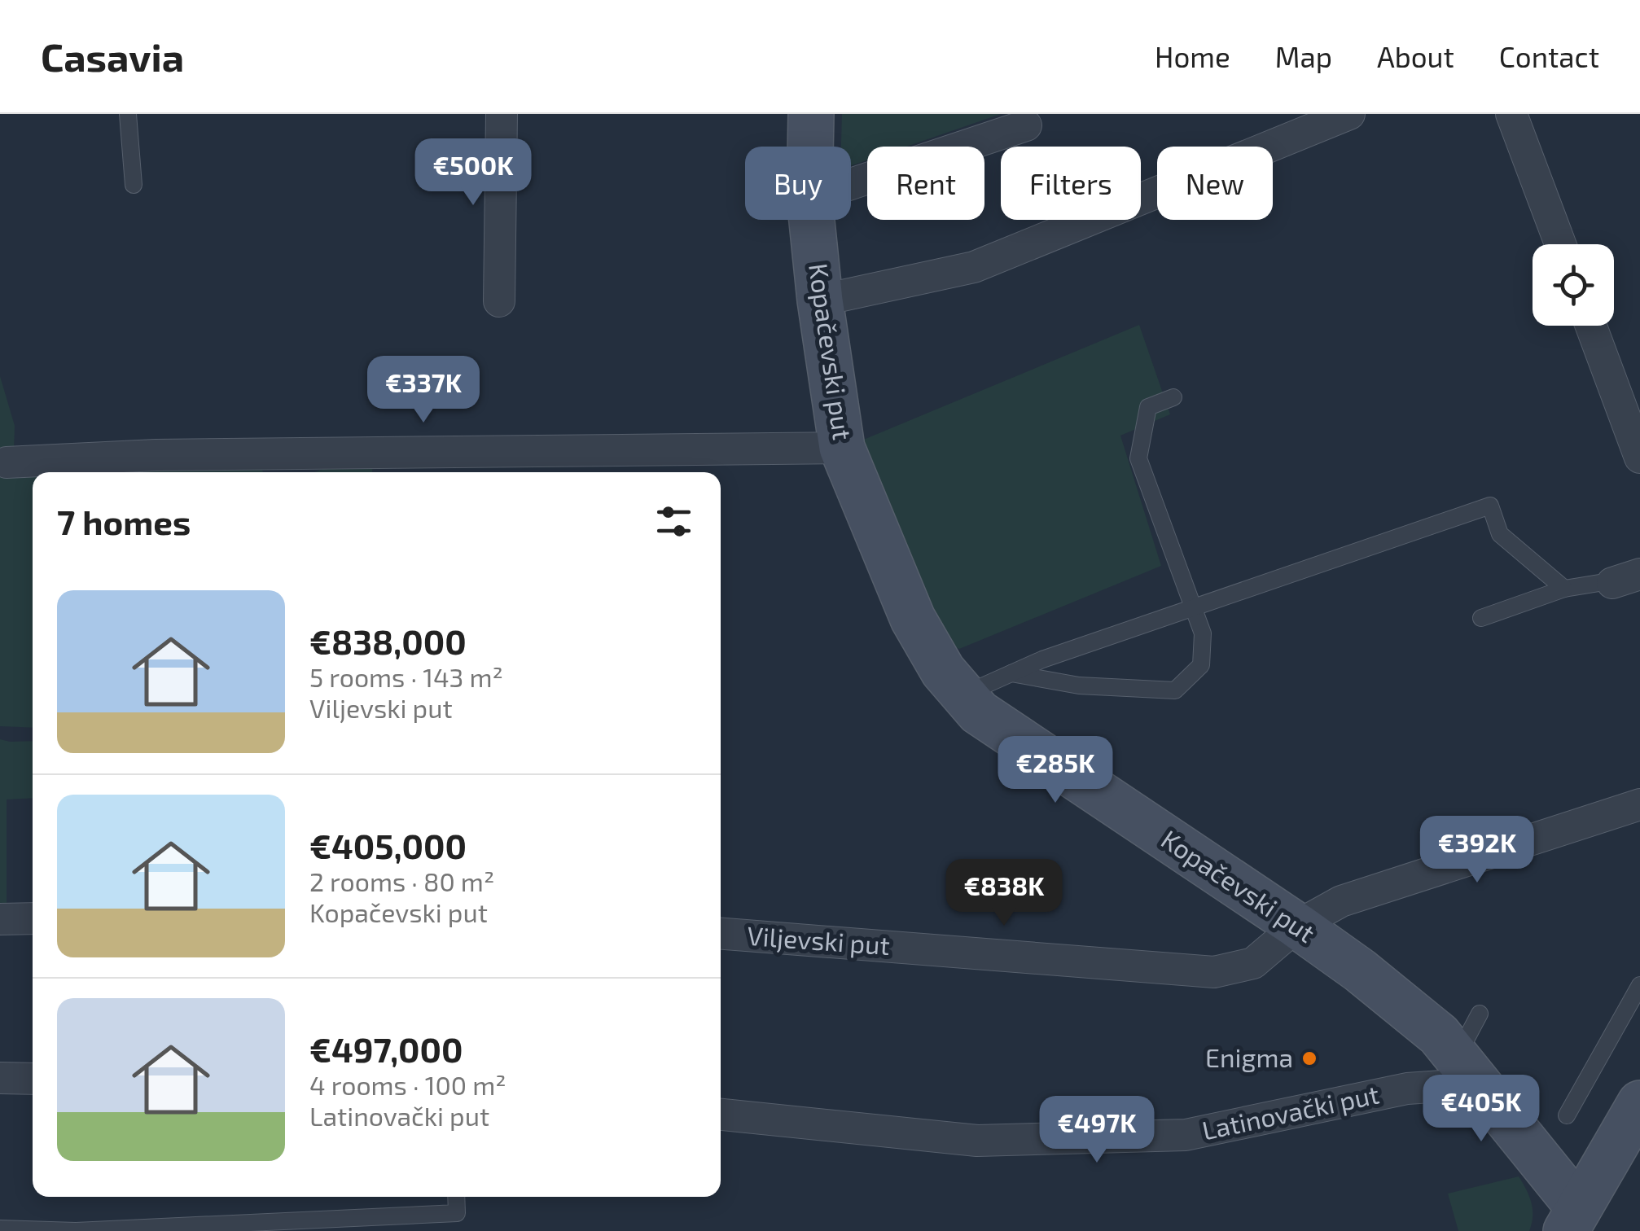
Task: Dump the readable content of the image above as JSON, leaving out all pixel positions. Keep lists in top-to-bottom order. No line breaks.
{"streets":{"street":["Kopačevski put","Viljevski put","Latinovački put"]},"crossings":[["Kopačevski put","Viljevski put"],["Kopačevski put","Latinovački put"]],"places":["Enigma"],"page":{"header":"Casavia","nav":["Home","Map","About","Contact"],"price":["€500K","€337K","€285K","€392K","€838K","€405K","€497K"],"chip":["Buy","Rent","Filters","New"],"heading":"7 homes","list":[{"name":"€838,000","note":"5 rooms · 143 m² · Viljevski put"},{"name":"€405,000","note":"2 rooms · 80 m² · Kopačevski put"},{"name":"€497,000","note":"4 rooms · 100 m² · Latinovački put"}]}}
